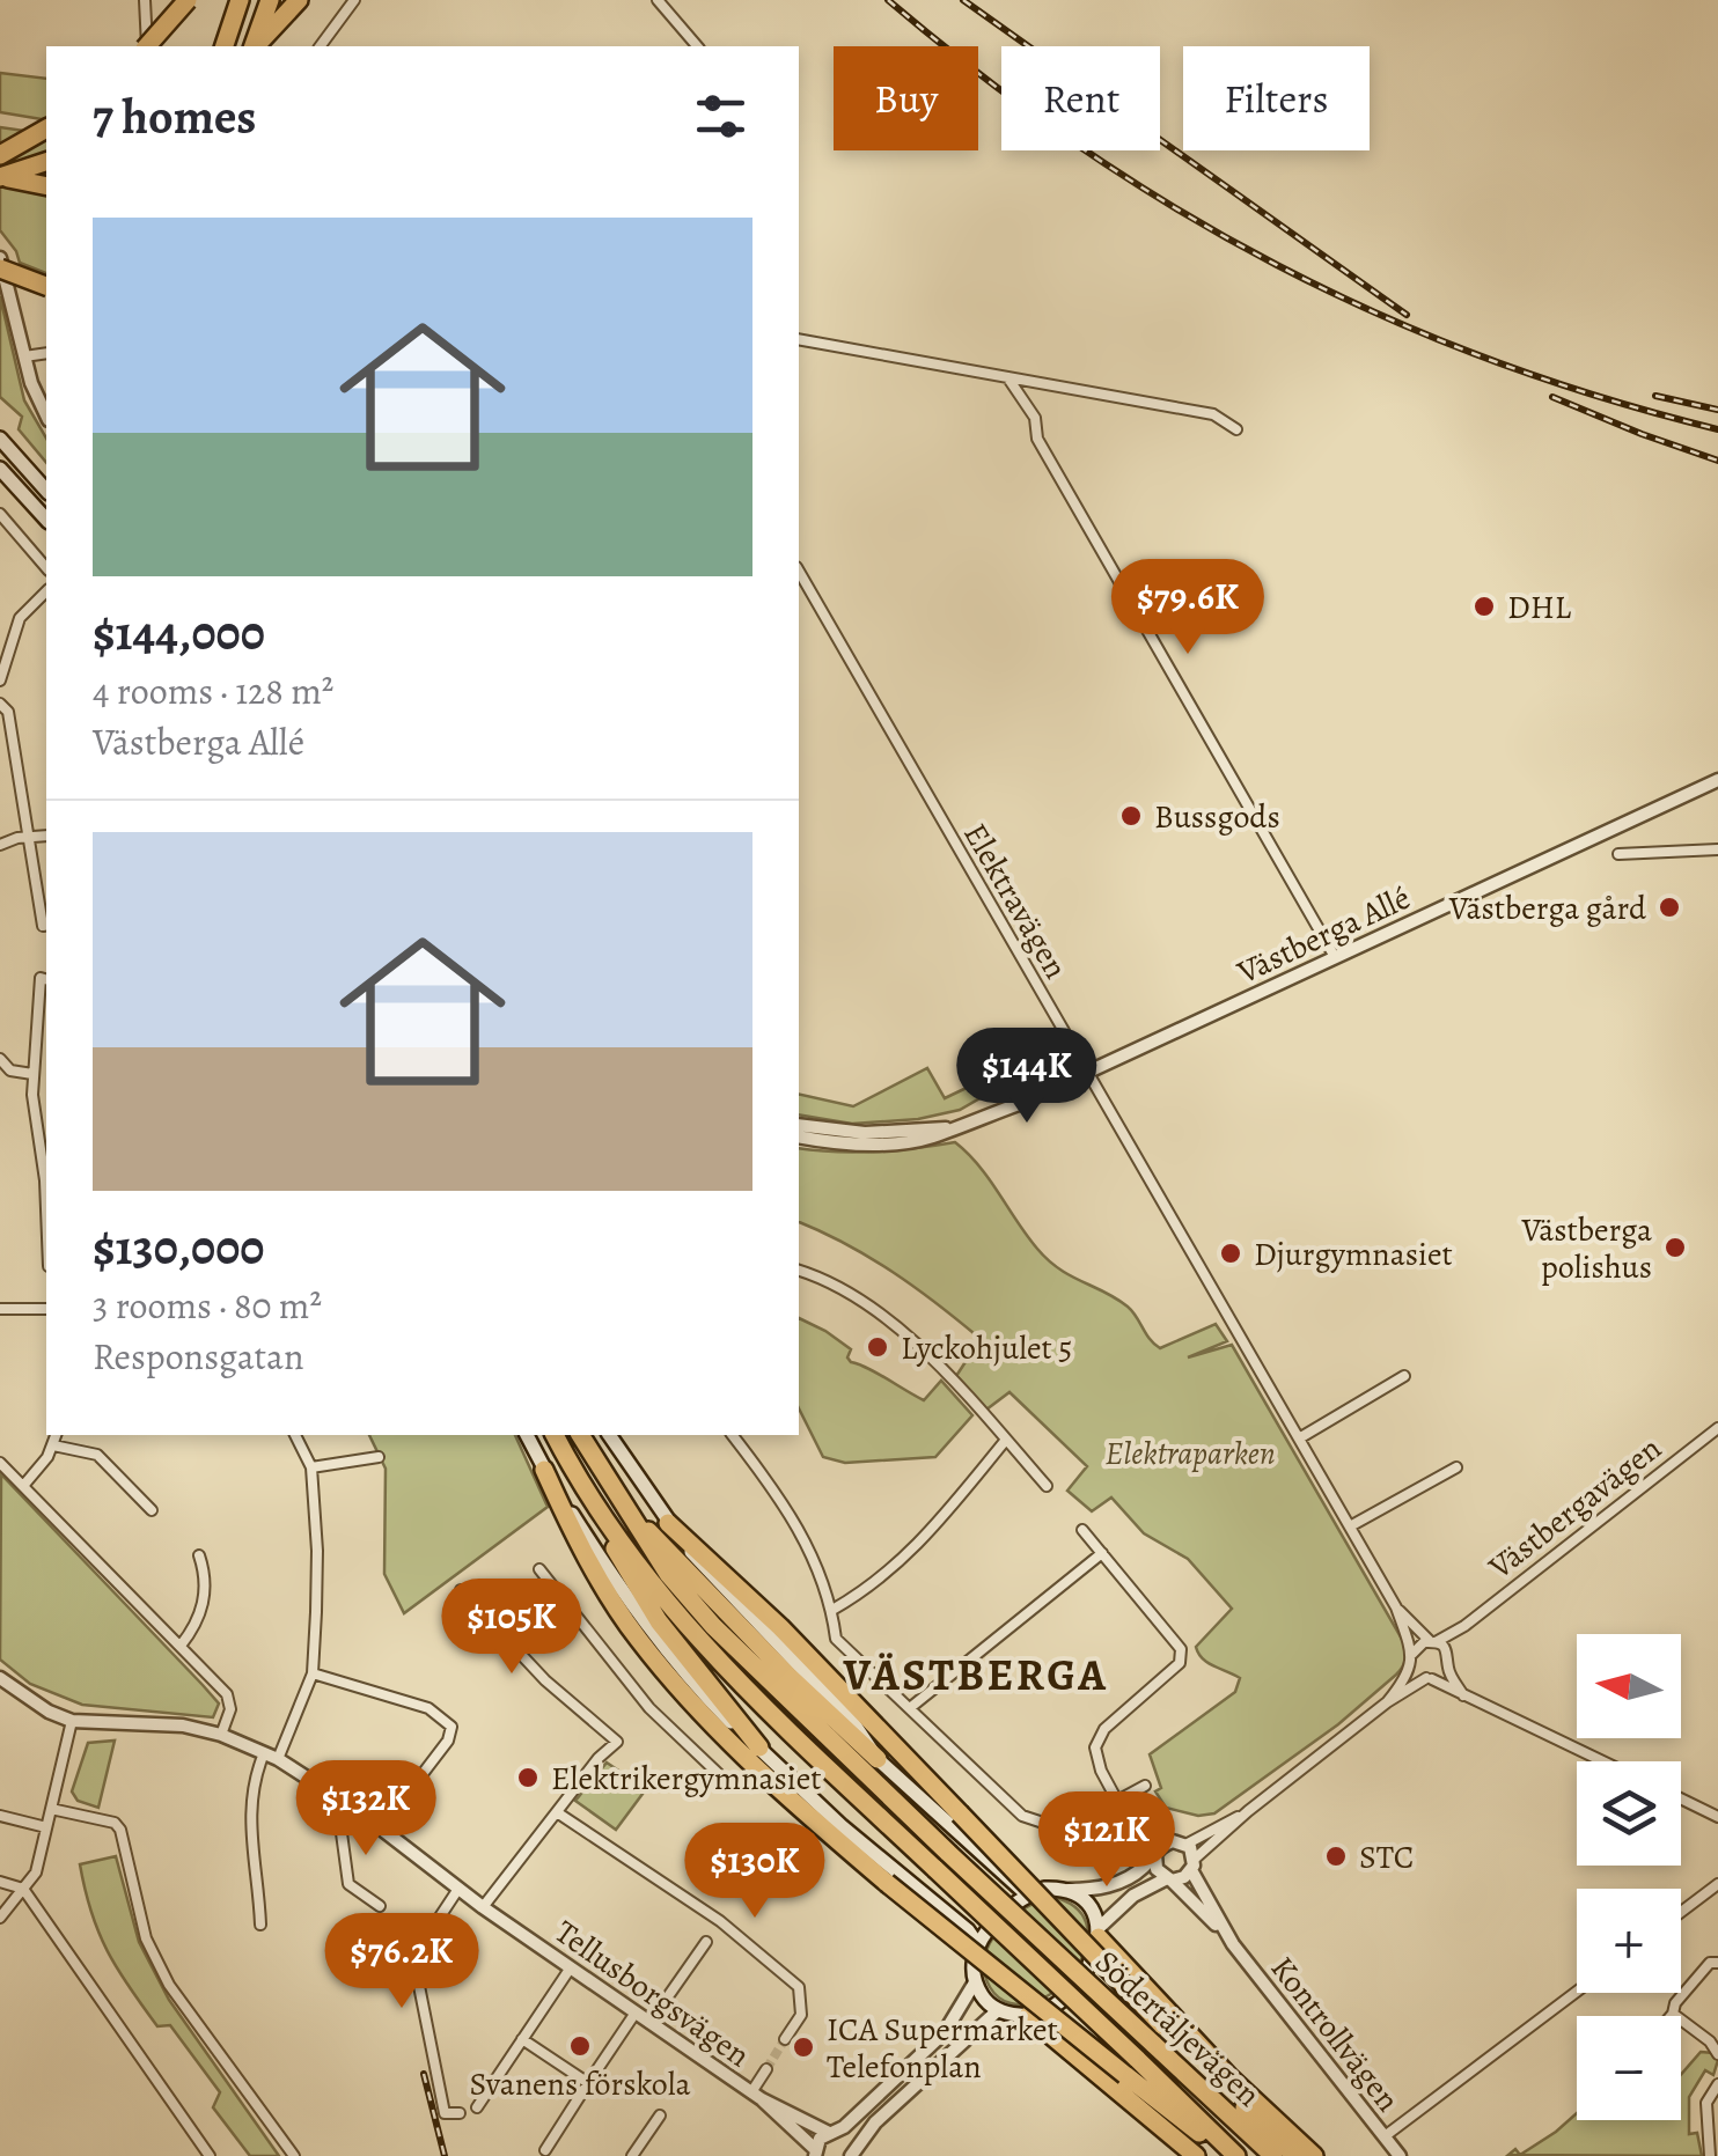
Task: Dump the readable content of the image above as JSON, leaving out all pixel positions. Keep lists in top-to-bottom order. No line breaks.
{"streets":{"highway":["Södertäljevägen"],"street":["Elektravägen","Västberga Allé","Västbergavägen","Tellusborgsvägen","Kontrollvägen"]},"crossings":[["Elektravägen","Västberga Allé"],["Elektravägen","Västbergavägen"]],"districts":["VÄSTBERGA"],"parks":["Elektraparken"],"places":["DHL","Bussgods","Västberga gård","Västberga polishus","Djurgymnasiet","Lyckohjulet 5","Elektrikergymnasiet","STC","Svanens förskola","ICA Supermarket Telefonplan"],"north":"left","page":{"chip":["Buy","Rent","Filters"],"heading":"7 homes","list":[{"name":"$144,000","note":"4 rooms · 128 m² · Västberga Allé"},{"name":"$130,000","note":"3 rooms · 80 m² · Responsgatan"}],"price":["$79.6K","$144K","$105K","$132K","$121K","$130K","$76.2K"],"map_buttons":["+","−"]}}
